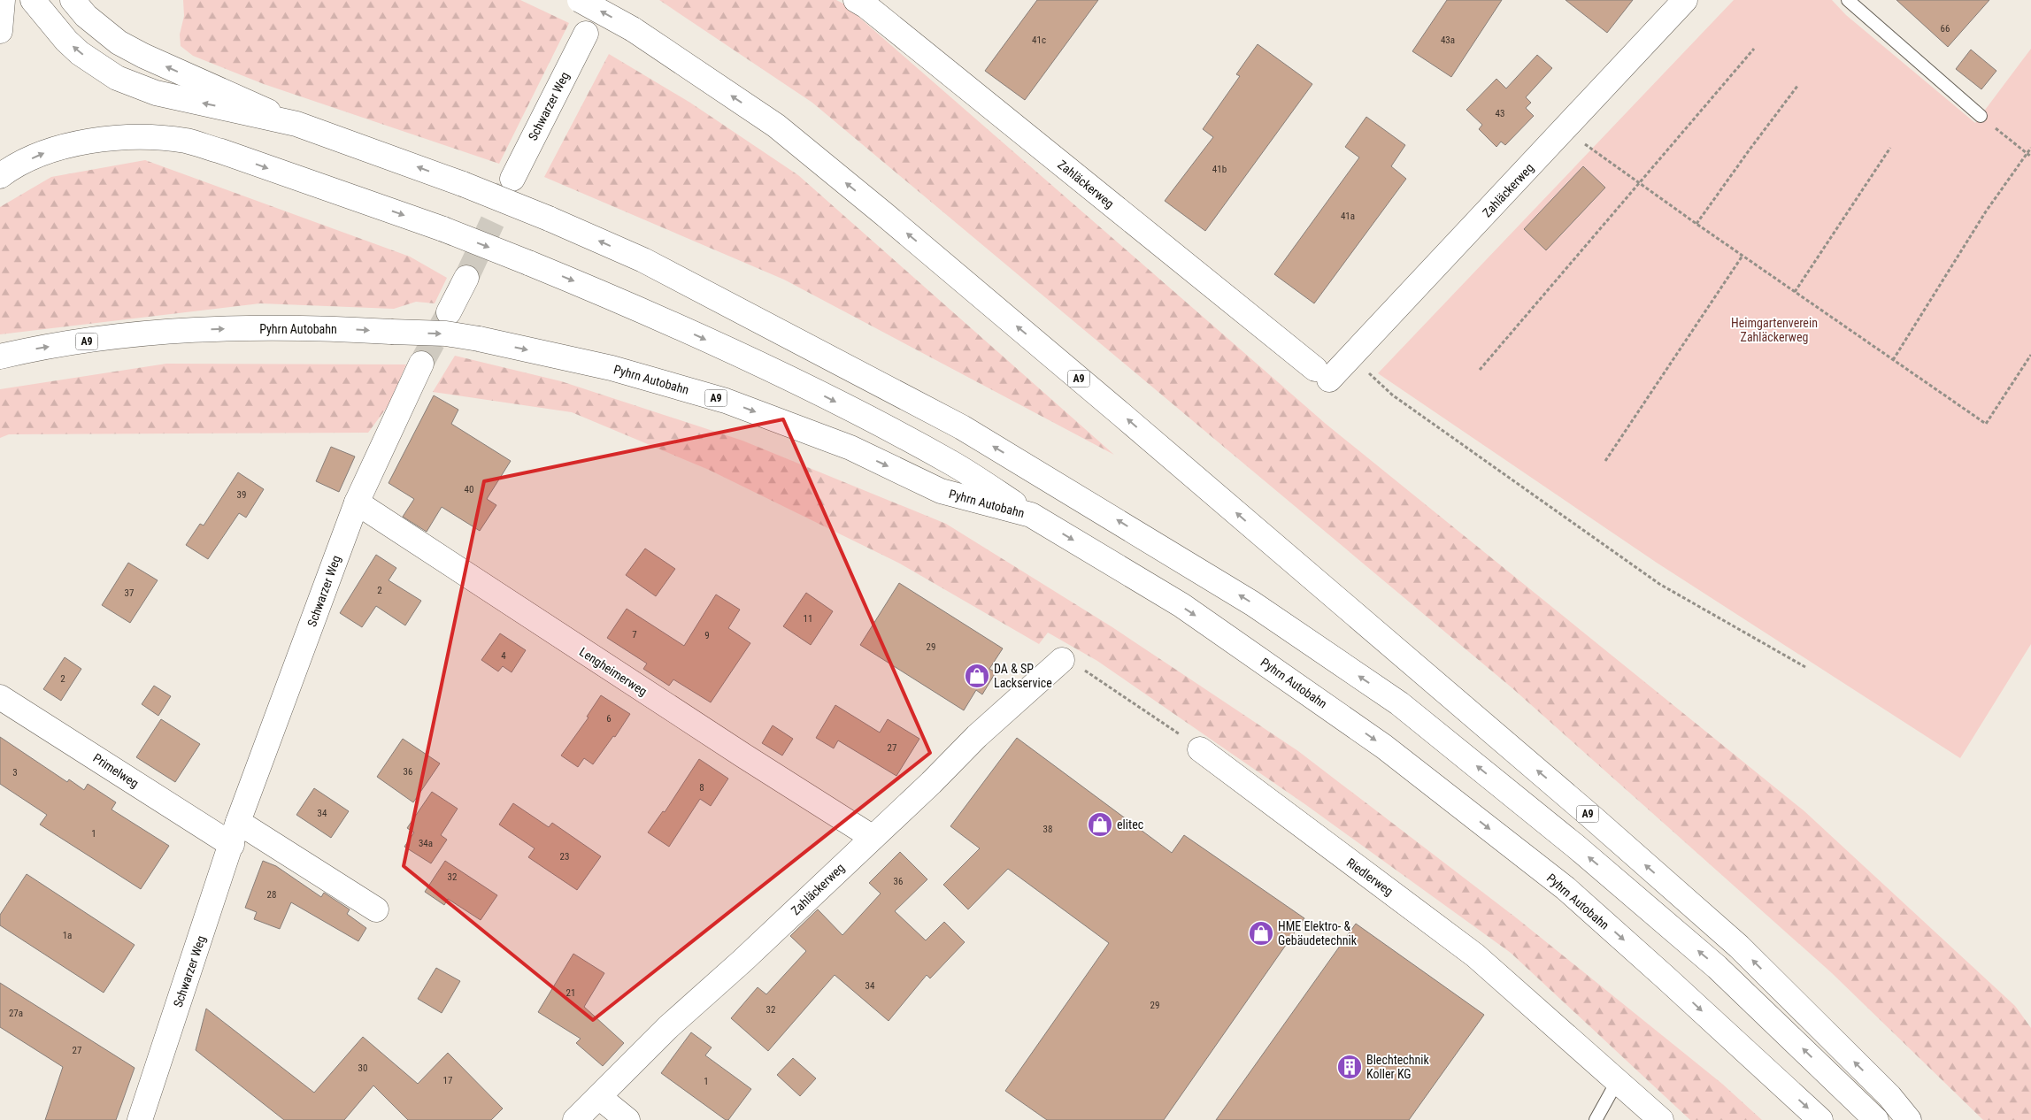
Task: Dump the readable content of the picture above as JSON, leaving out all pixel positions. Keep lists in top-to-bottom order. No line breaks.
{"streets":{"main road":["Schwarzer Weg","Zahläckerweg","Pyhrn Autobahn","A9","Lengheimerweg","Primelweg","Riedlerweg"]},"crossings":[["Schwarzer Weg","Lengheimerweg"],["Schwarzer Weg","Primelweg"],["Zahläckerweg","Lengheimerweg"]],"parks":["Heimgartenverein Zahläckerweg"],"places":{"shop":["DA & SP Lackservice","elitec","HME Elektro- & Gebäudetechnik"],"building":["Blechtechnik Koller KG"]},"house_numbers":["66","41c","43a","43","41b","41a","40","39","2","37","11","7","9","29","4","2","6","27","36","3","8","34","38","1","34a","23","32","36","28","1a","34","21","29","32","27a","27","30","17","1"]}
